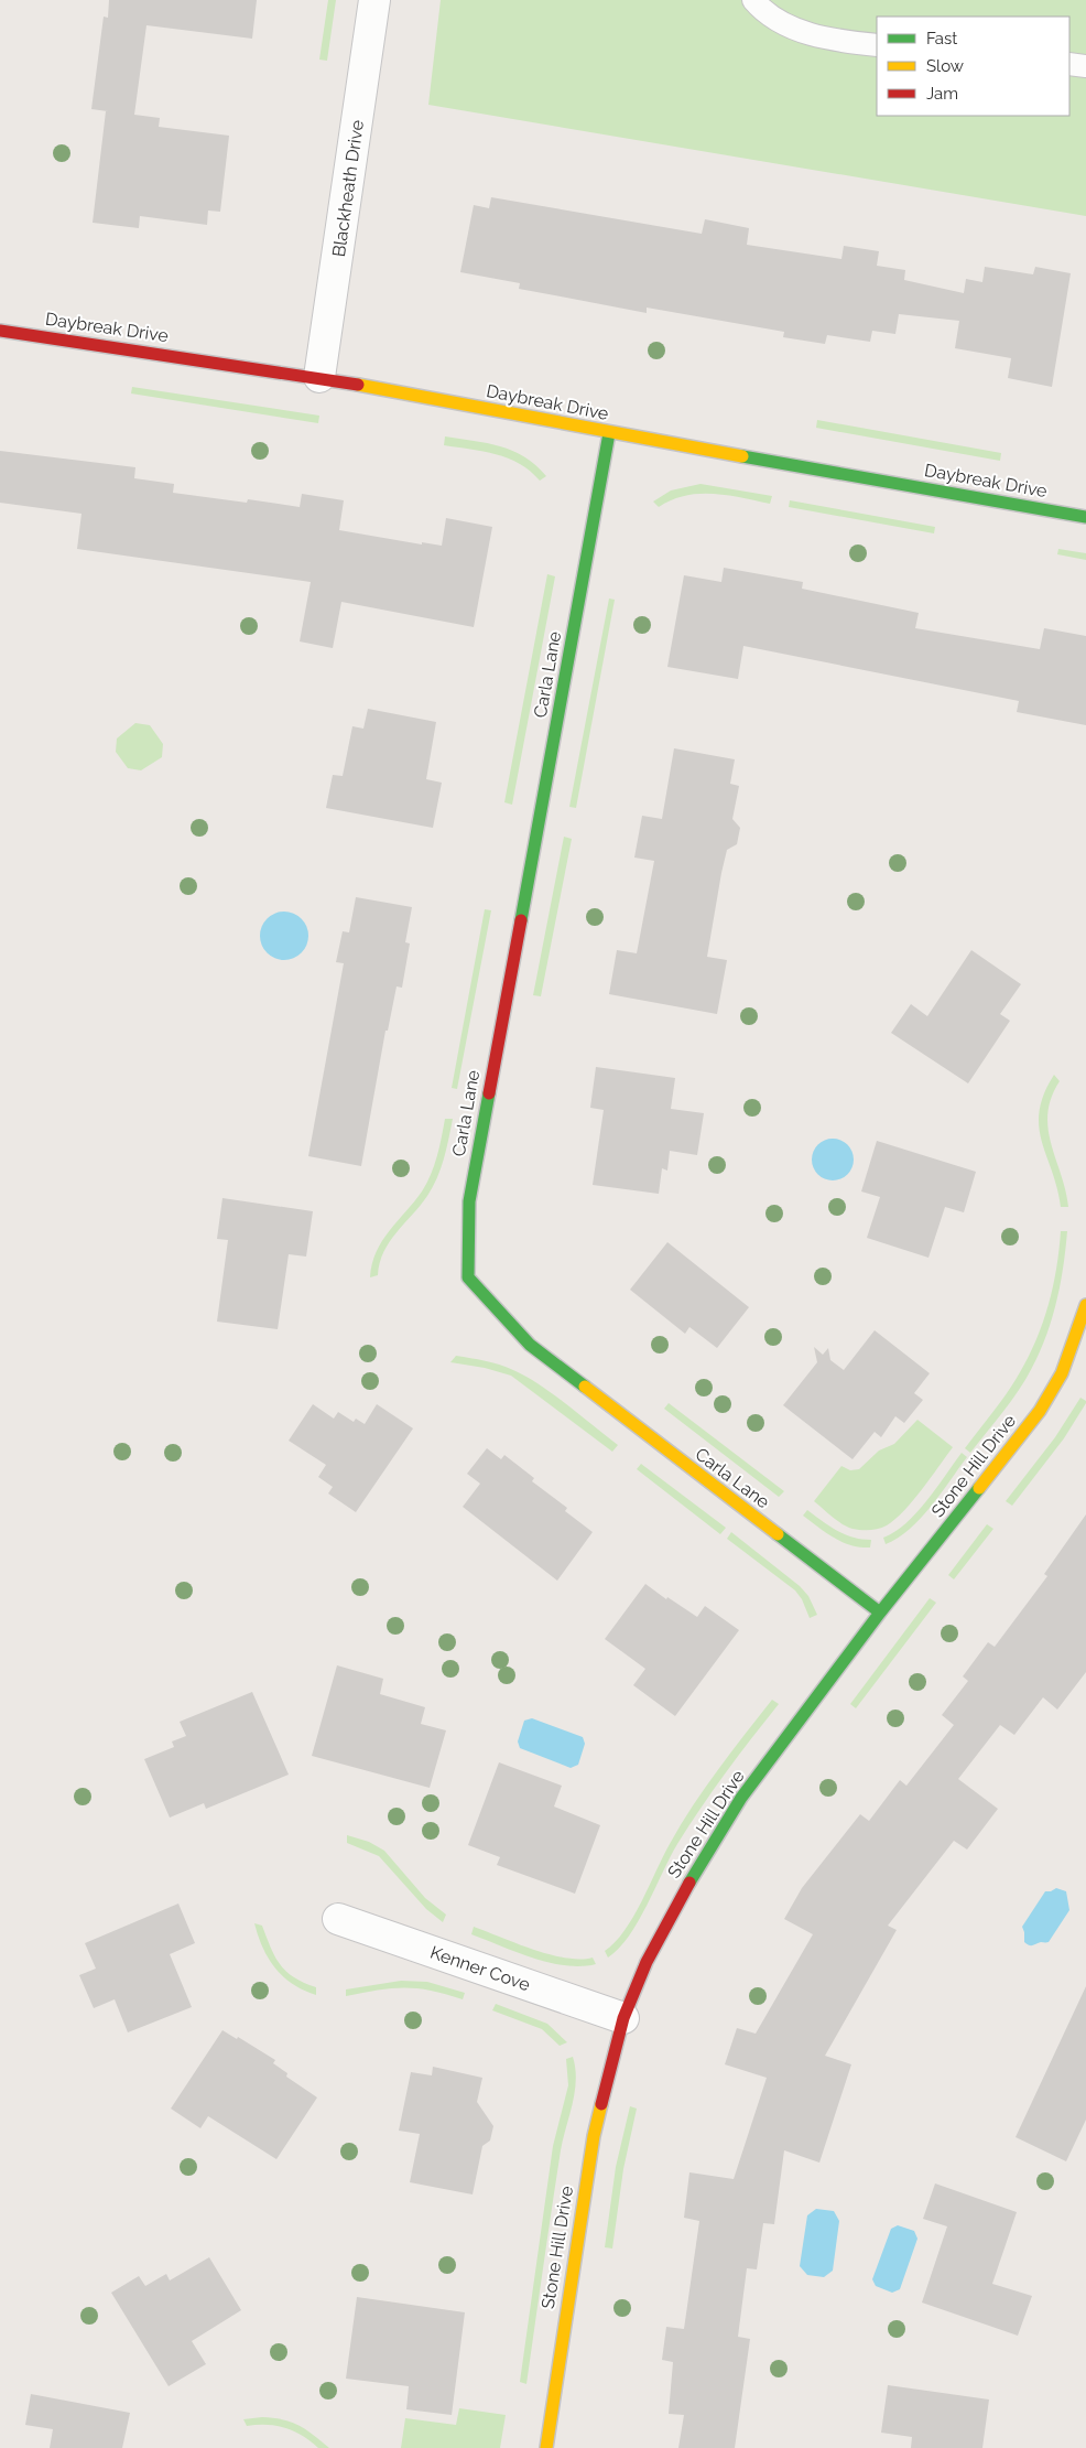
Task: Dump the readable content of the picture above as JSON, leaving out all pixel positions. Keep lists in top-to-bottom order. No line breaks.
{"streets":{"street":["Blackheath Drive","Daybreak Drive","Carla Lane","Stone Hill Drive","Kenner Cove"]},"crossings":[["Blackheath Drive","Daybreak Drive"],["Daybreak Drive","Carla Lane"],["Carla Lane","Stone Hill Drive"],["Stone Hill Drive","Kenner Cove"]],"legend":["Fast","Slow","Jam"]}
